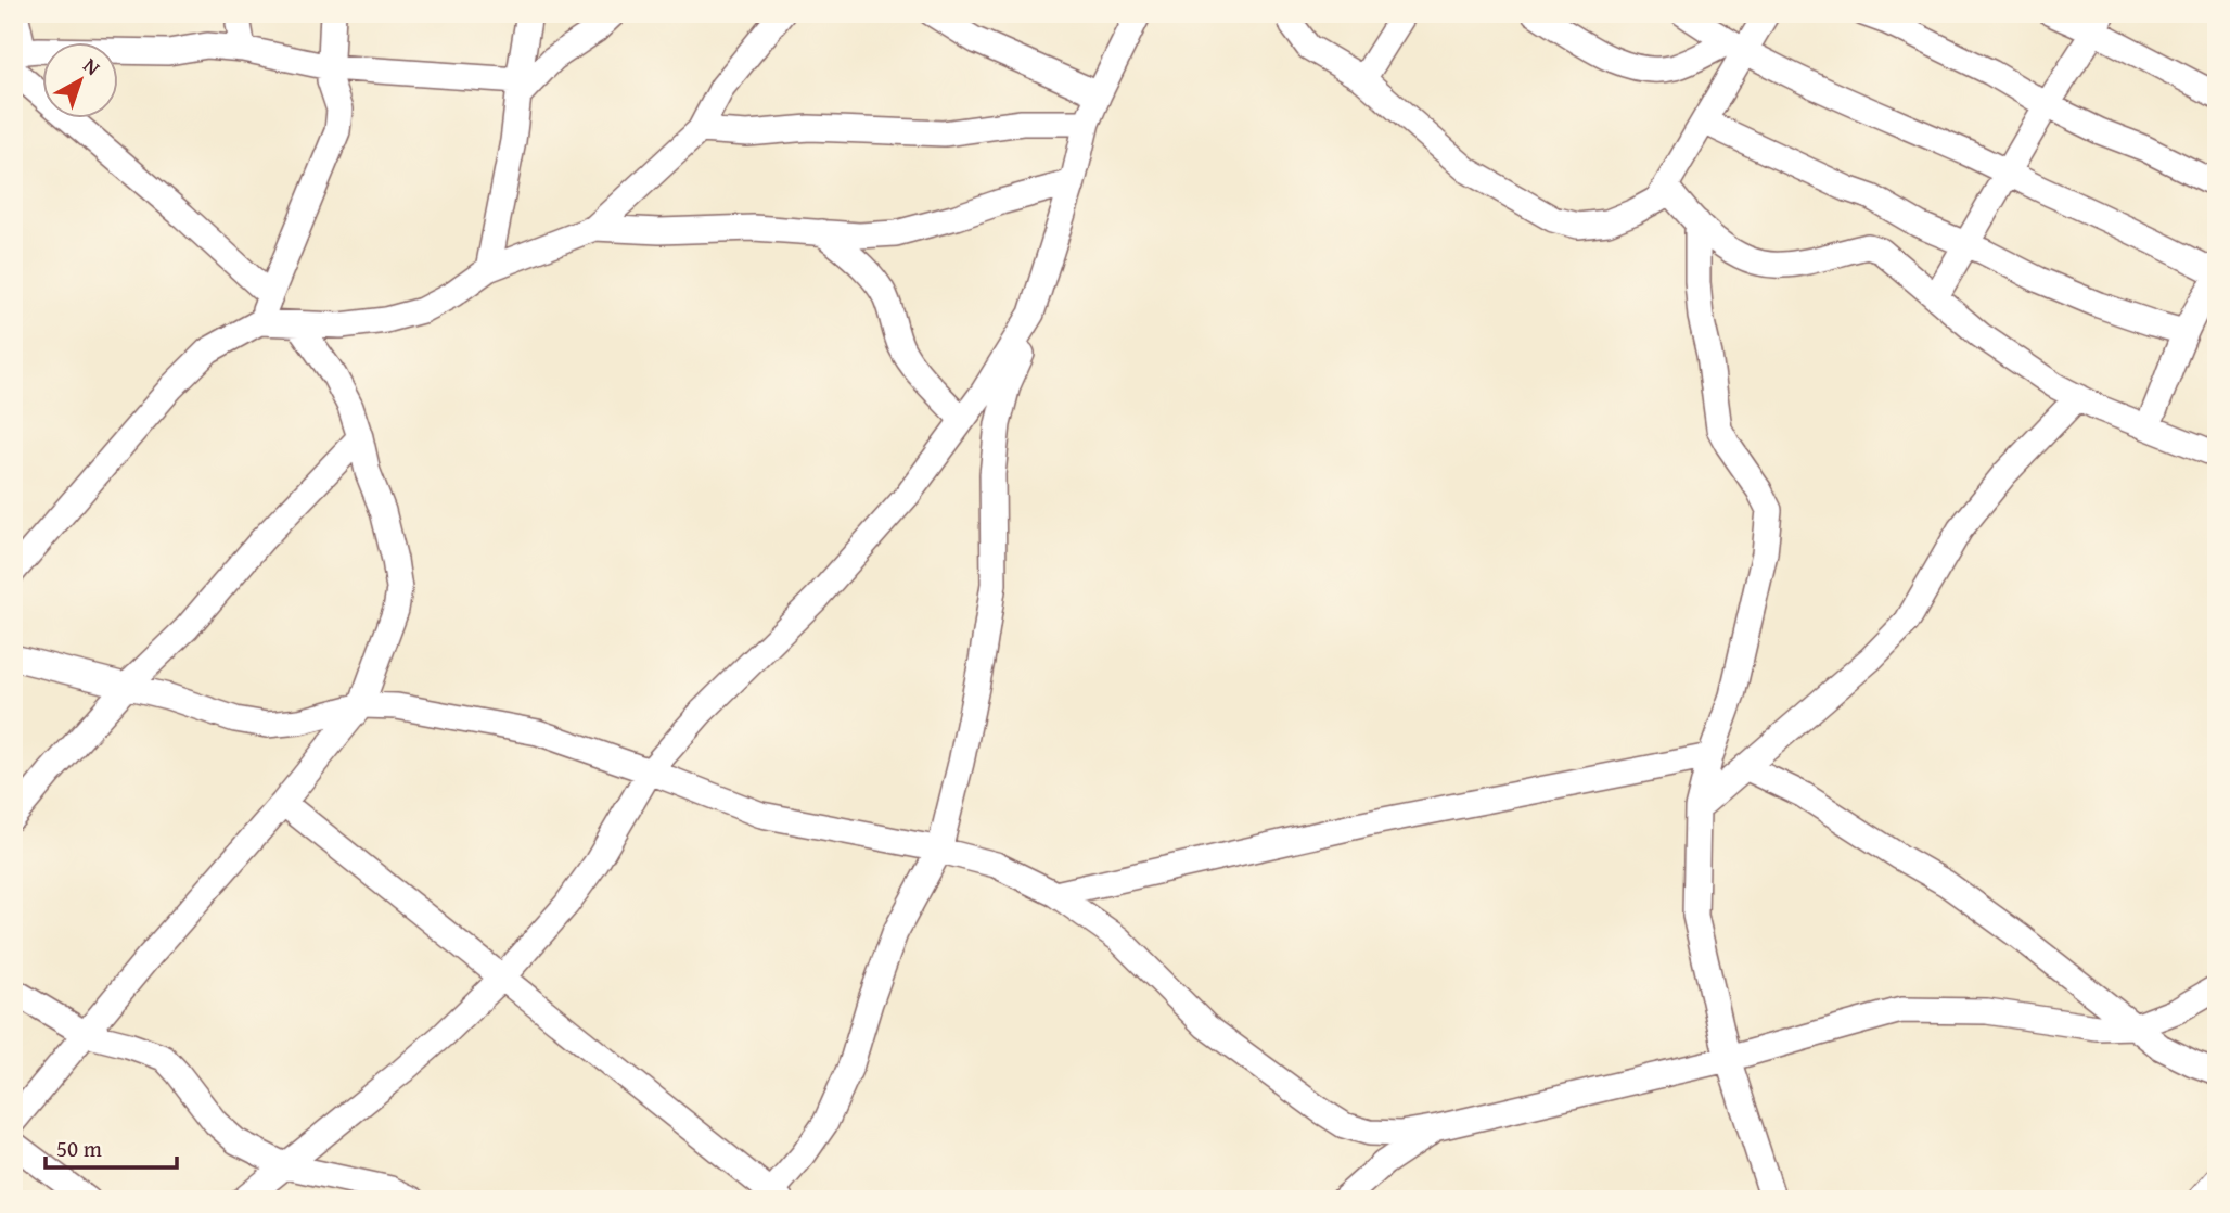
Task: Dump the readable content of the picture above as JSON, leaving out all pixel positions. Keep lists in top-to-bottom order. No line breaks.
{"scale_bar":"50 m","north":"top right"}
